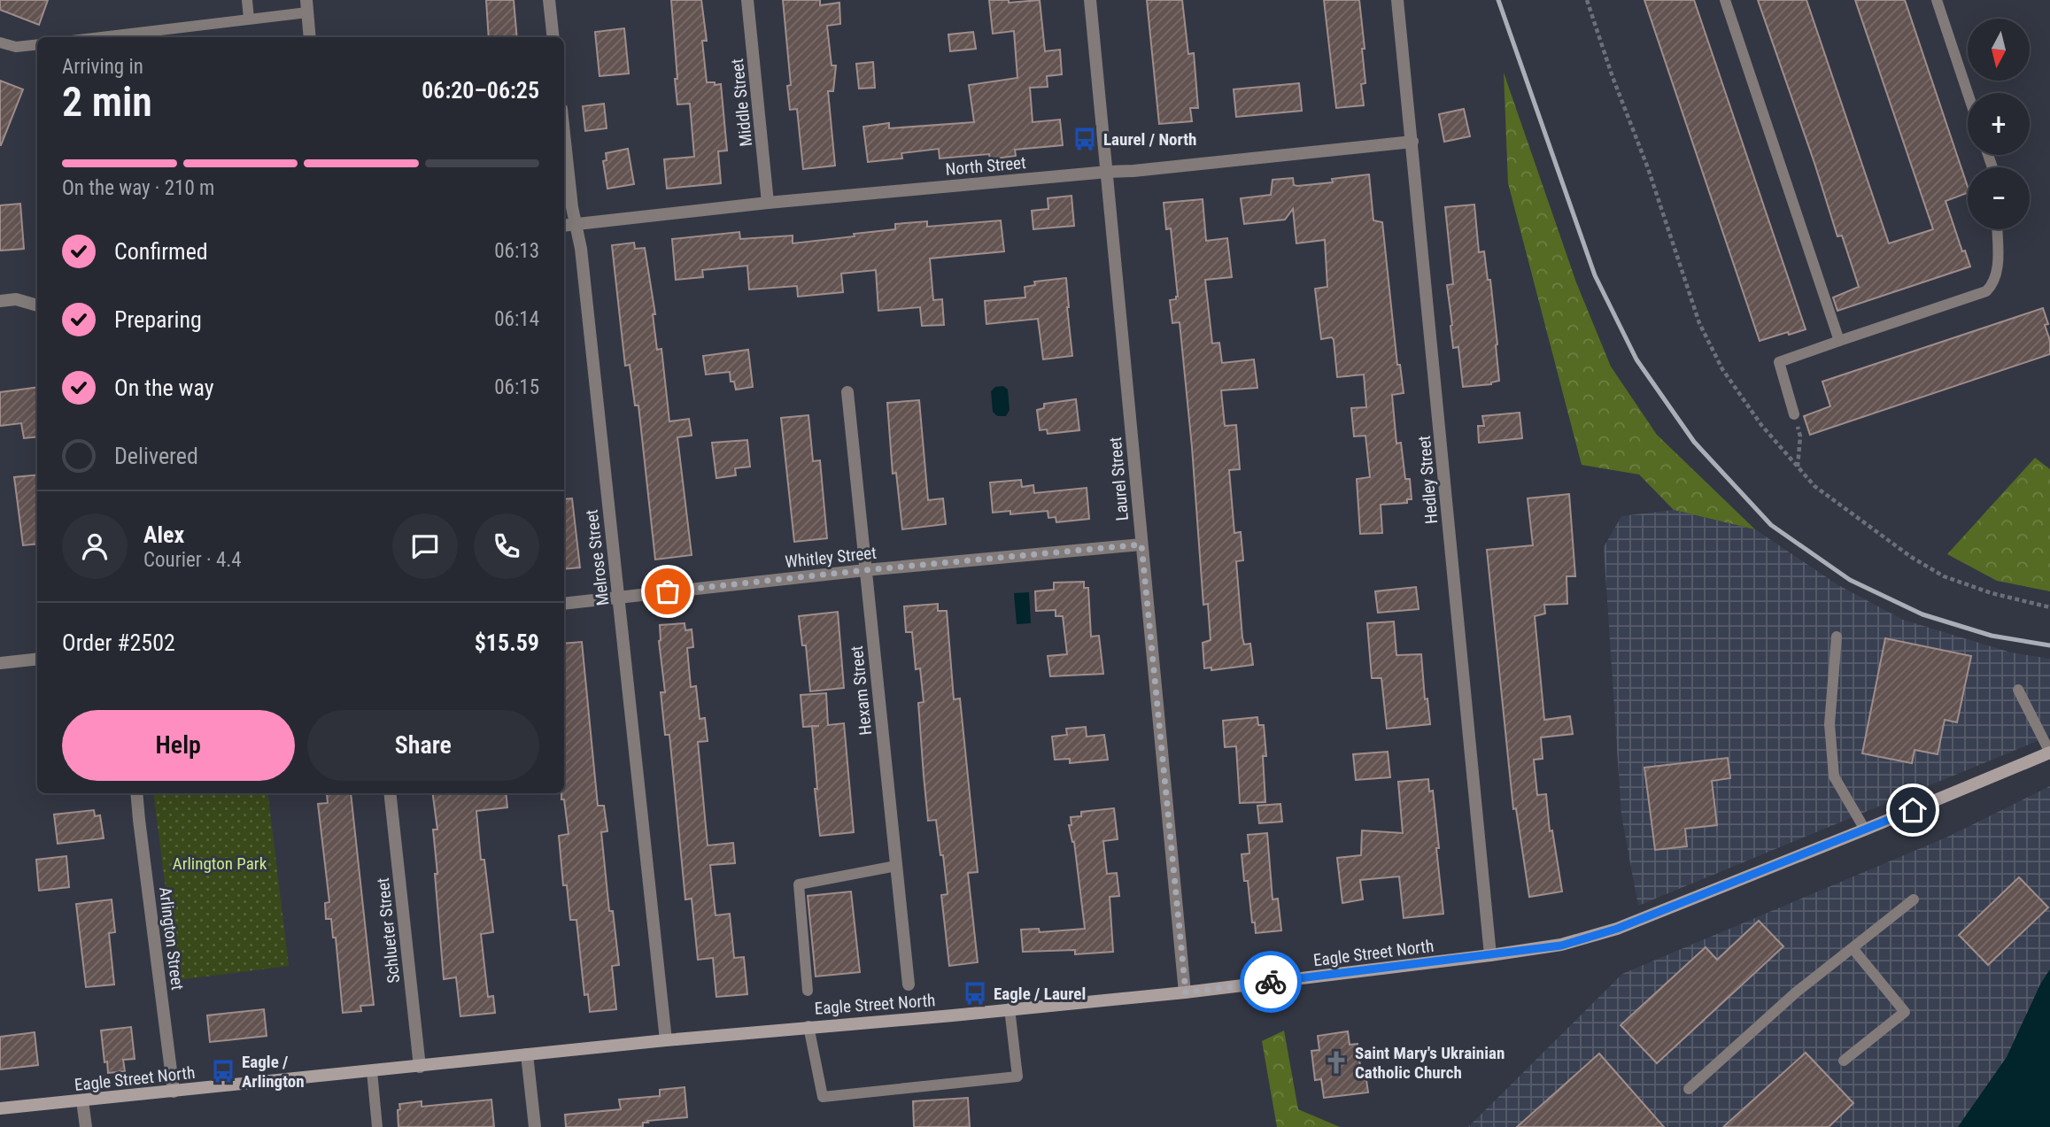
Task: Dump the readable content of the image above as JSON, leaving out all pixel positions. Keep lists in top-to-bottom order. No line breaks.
{"streets":{"main road":["Eagle Street North"],"street":["Middle Street","North Street","Laurel Street","Hedley Street","Whitley Street","Melrose Street","Hexam Street","Schlueter Street","Arlington Street"]},"crossings":[["Middle Street","North Street"],["North Street","Laurel Street"],["North Street","Hedley Street"],["North Street","Melrose Street"],["Laurel Street","Whitley Street"],["Laurel Street","Eagle Street North"],["Hedley Street","Eagle Street North"],["Whitley Street","Melrose Street"],["Whitley Street","Hexam Street"],["Melrose Street","Eagle Street North"],["Schlueter Street","Eagle Street North"],["Arlington Street","Eagle Street North"]],"parks":["Arlington Park"],"places":{"bus stop":["Laurel / North","Eagle / Laurel","Eagle / Arlington"],"church":["Saint Mary's Ukrainian Catholic Church"]},"north":"bottom","page":{"map_buttons":["+","−"],"heading":["2 min","Arriving in","06:20–06:25"],"panel":["Alex","Courier · 4.4","Order #2502","$15.59"],"bar":"On the way · 210 m","list":[["Confirmed","06:13"],["Preparing","06:14"],["On the way","06:15"],"Delivered"],"buttons":["Help","Share"]}}
